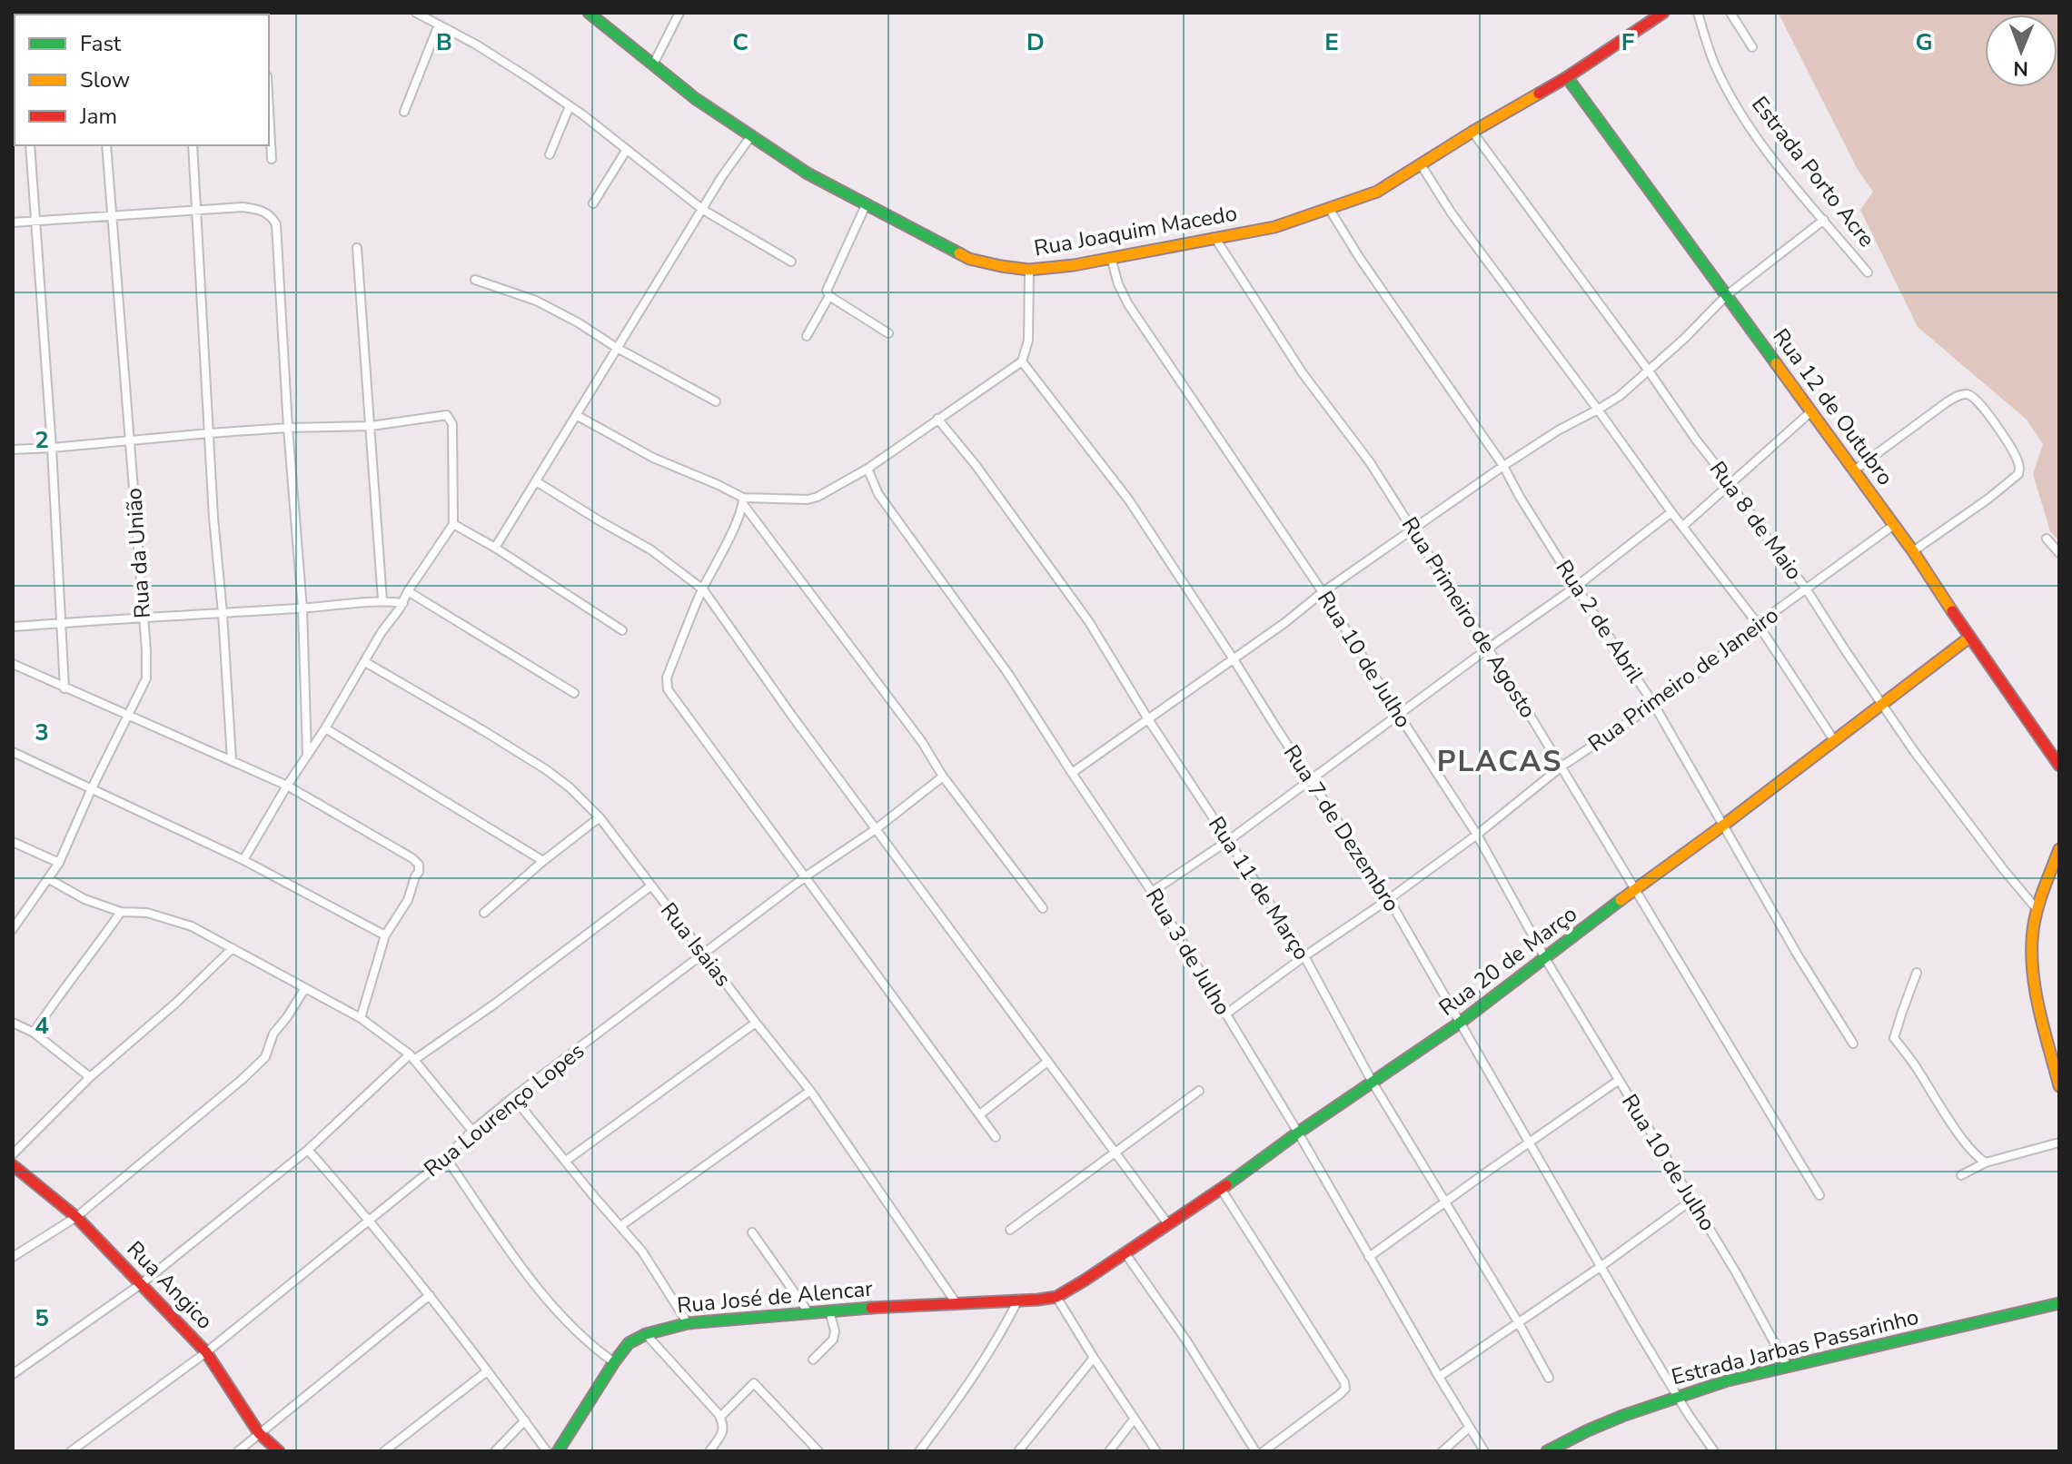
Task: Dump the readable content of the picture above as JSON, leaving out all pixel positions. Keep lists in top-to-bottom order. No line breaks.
{"streets":{"street":["Estrada Porto Acre","Rua Joaquim Macedo","Rua 12 de Outubro","Rua 8 de Maio","Rua da União","Rua Primeiro de Agosto","Rua 2 de Abril","Rua 10 de Julho","Rua Primeiro de Janeiro","Rua 7 de Dezembro","Rua 11 de Março","Rua Isaias","Rua 3 de Julho","Rua 20 de Março","Rua Lourenço Lopes","Rua Angico","Rua José de Alencar","Estrada Jarbas Passarinho"]},"crossings":[["Rua Joaquim Macedo","Rua 12 de Outubro"],["Rua Joaquim Macedo","Rua 8 de Maio"],["Rua Joaquim Macedo","Rua Primeiro de Agosto"],["Rua Joaquim Macedo","Rua 2 de Abril"],["Rua Joaquim Macedo","Rua 10 de Julho"],["Rua 12 de Outubro","Rua Primeiro de Janeiro"],["Rua 12 de Outubro","Rua 20 de Março"],["Rua 8 de Maio","Rua Primeiro de Janeiro"],["Rua 8 de Maio","Rua 20 de Março"],["Rua Primeiro de Agosto","Rua Primeiro de Janeiro"],["Rua Primeiro de Agosto","Rua 20 de Março"],["Rua 2 de Abril","Rua Primeiro de Janeiro"],["Rua 2 de Abril","Rua 20 de Março"],["Rua 10 de Julho","Rua Primeiro de Janeiro"],["Rua 10 de Julho","Rua 20 de Março"],["Rua 10 de Julho","Estrada Jarbas Passarinho"],["Rua Primeiro de Janeiro","Rua 7 de Dezembro"],["Rua Primeiro de Janeiro","Rua 11 de Março"],["Rua Primeiro de Janeiro","Rua 3 de Julho"],["Rua 7 de Dezembro","Rua 20 de Março"],["Rua 7 de Dezembro","Estrada Jarbas Passarinho"],["Rua 11 de Março","Rua 20 de Março"],["Rua Isaias","Rua Lourenço Lopes"],["Rua Isaias","Rua José de Alencar"],["Rua 3 de Julho","Rua 20 de Março"],["Rua 20 de Março","Rua José de Alencar"],["Rua Lourenço Lopes","Rua Angico"]],"districts":["PLACAS"],"legend":["Fast","Slow","Jam"],"north":"bottom","grid":{"columns":["B","C","D","E","F","G"],"rows":["2","3","4","5"]}}
